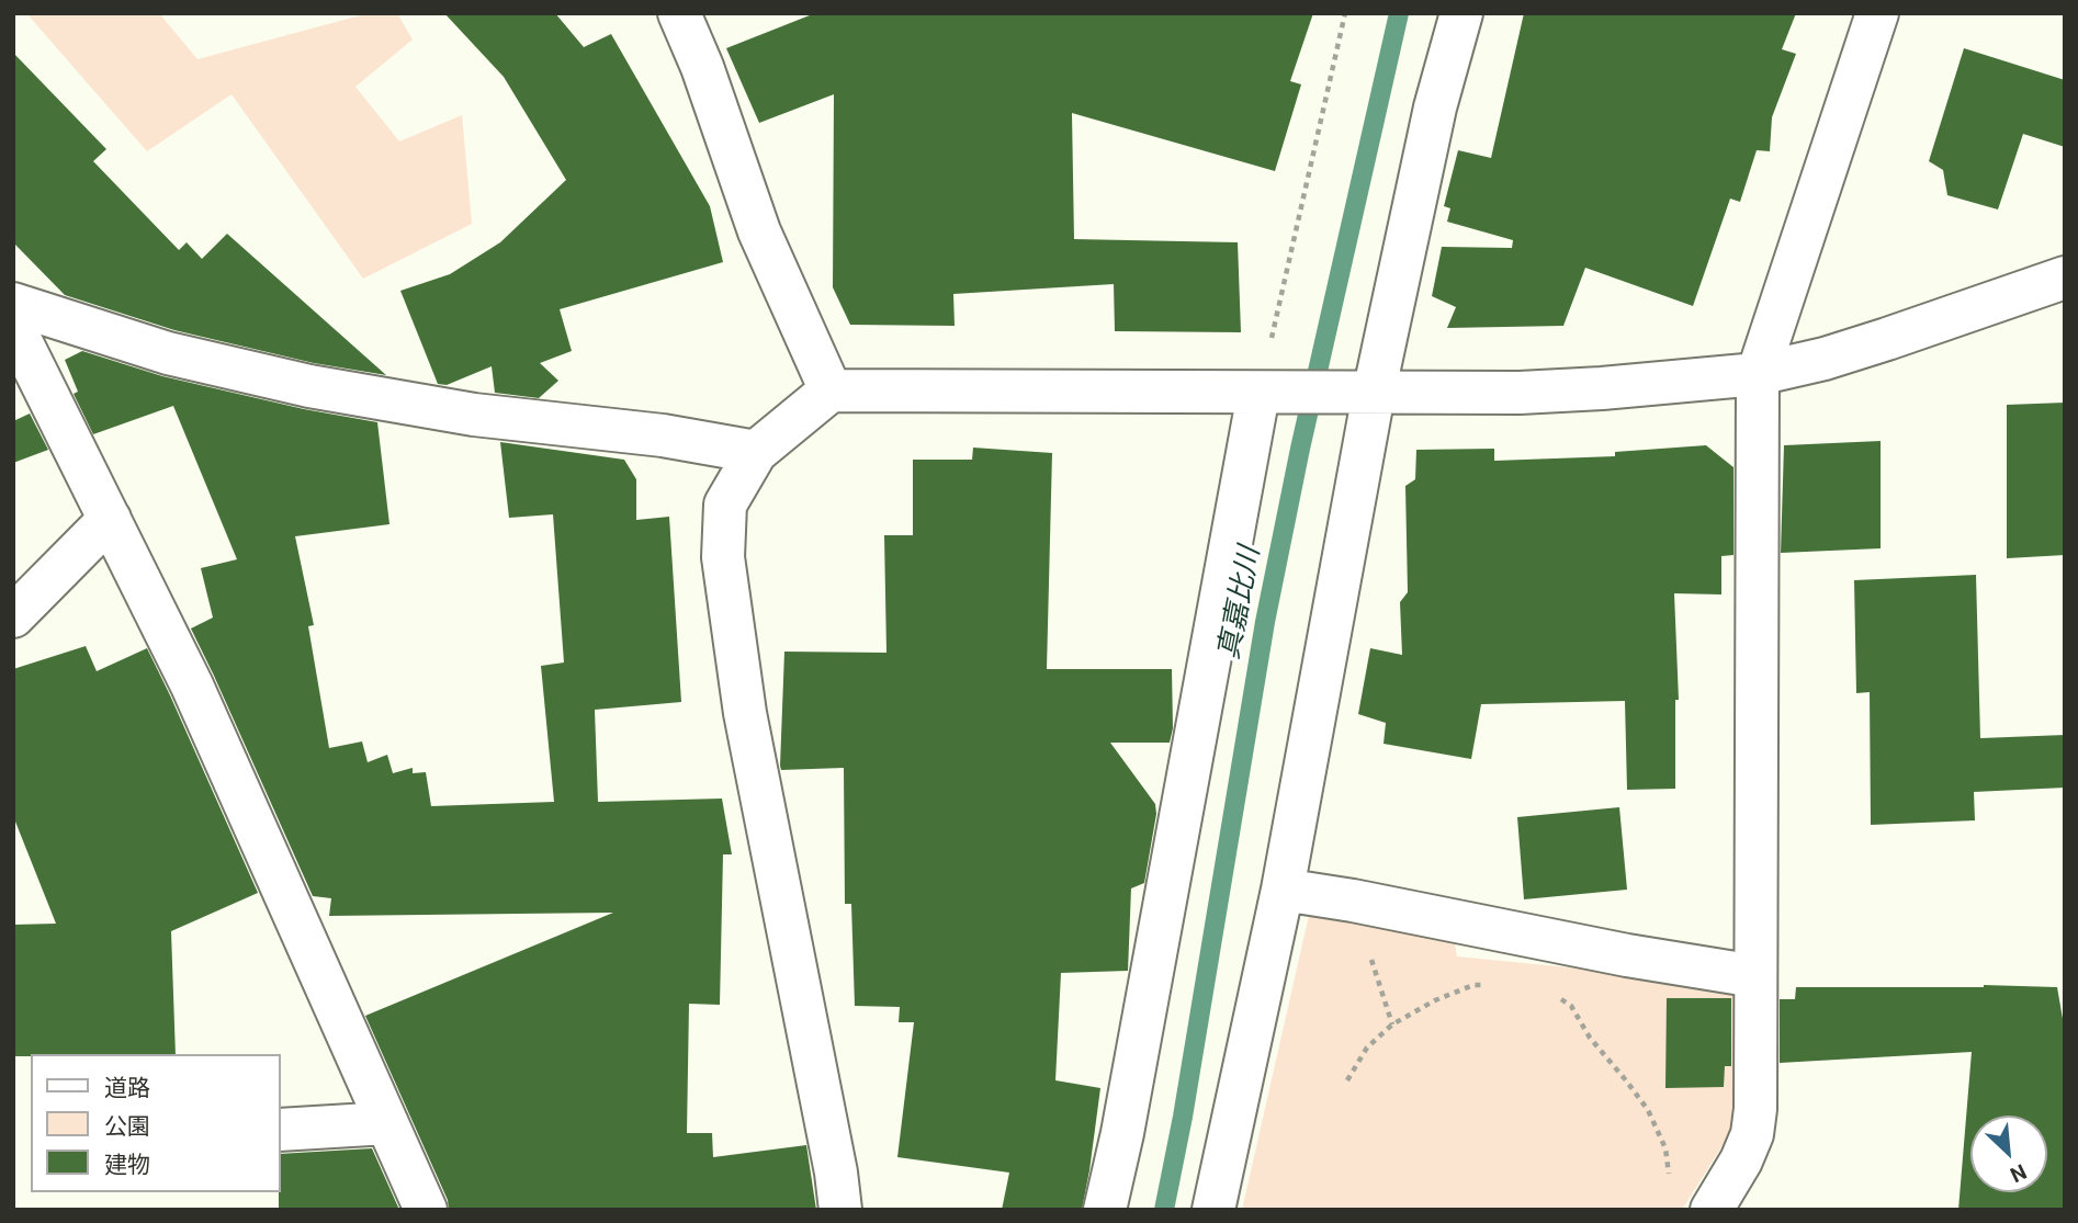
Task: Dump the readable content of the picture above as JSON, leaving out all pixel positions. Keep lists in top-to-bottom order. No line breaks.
{"water":["真嘉比川"],"legend":["道路","公園","建物"],"north":"bottom right"}
